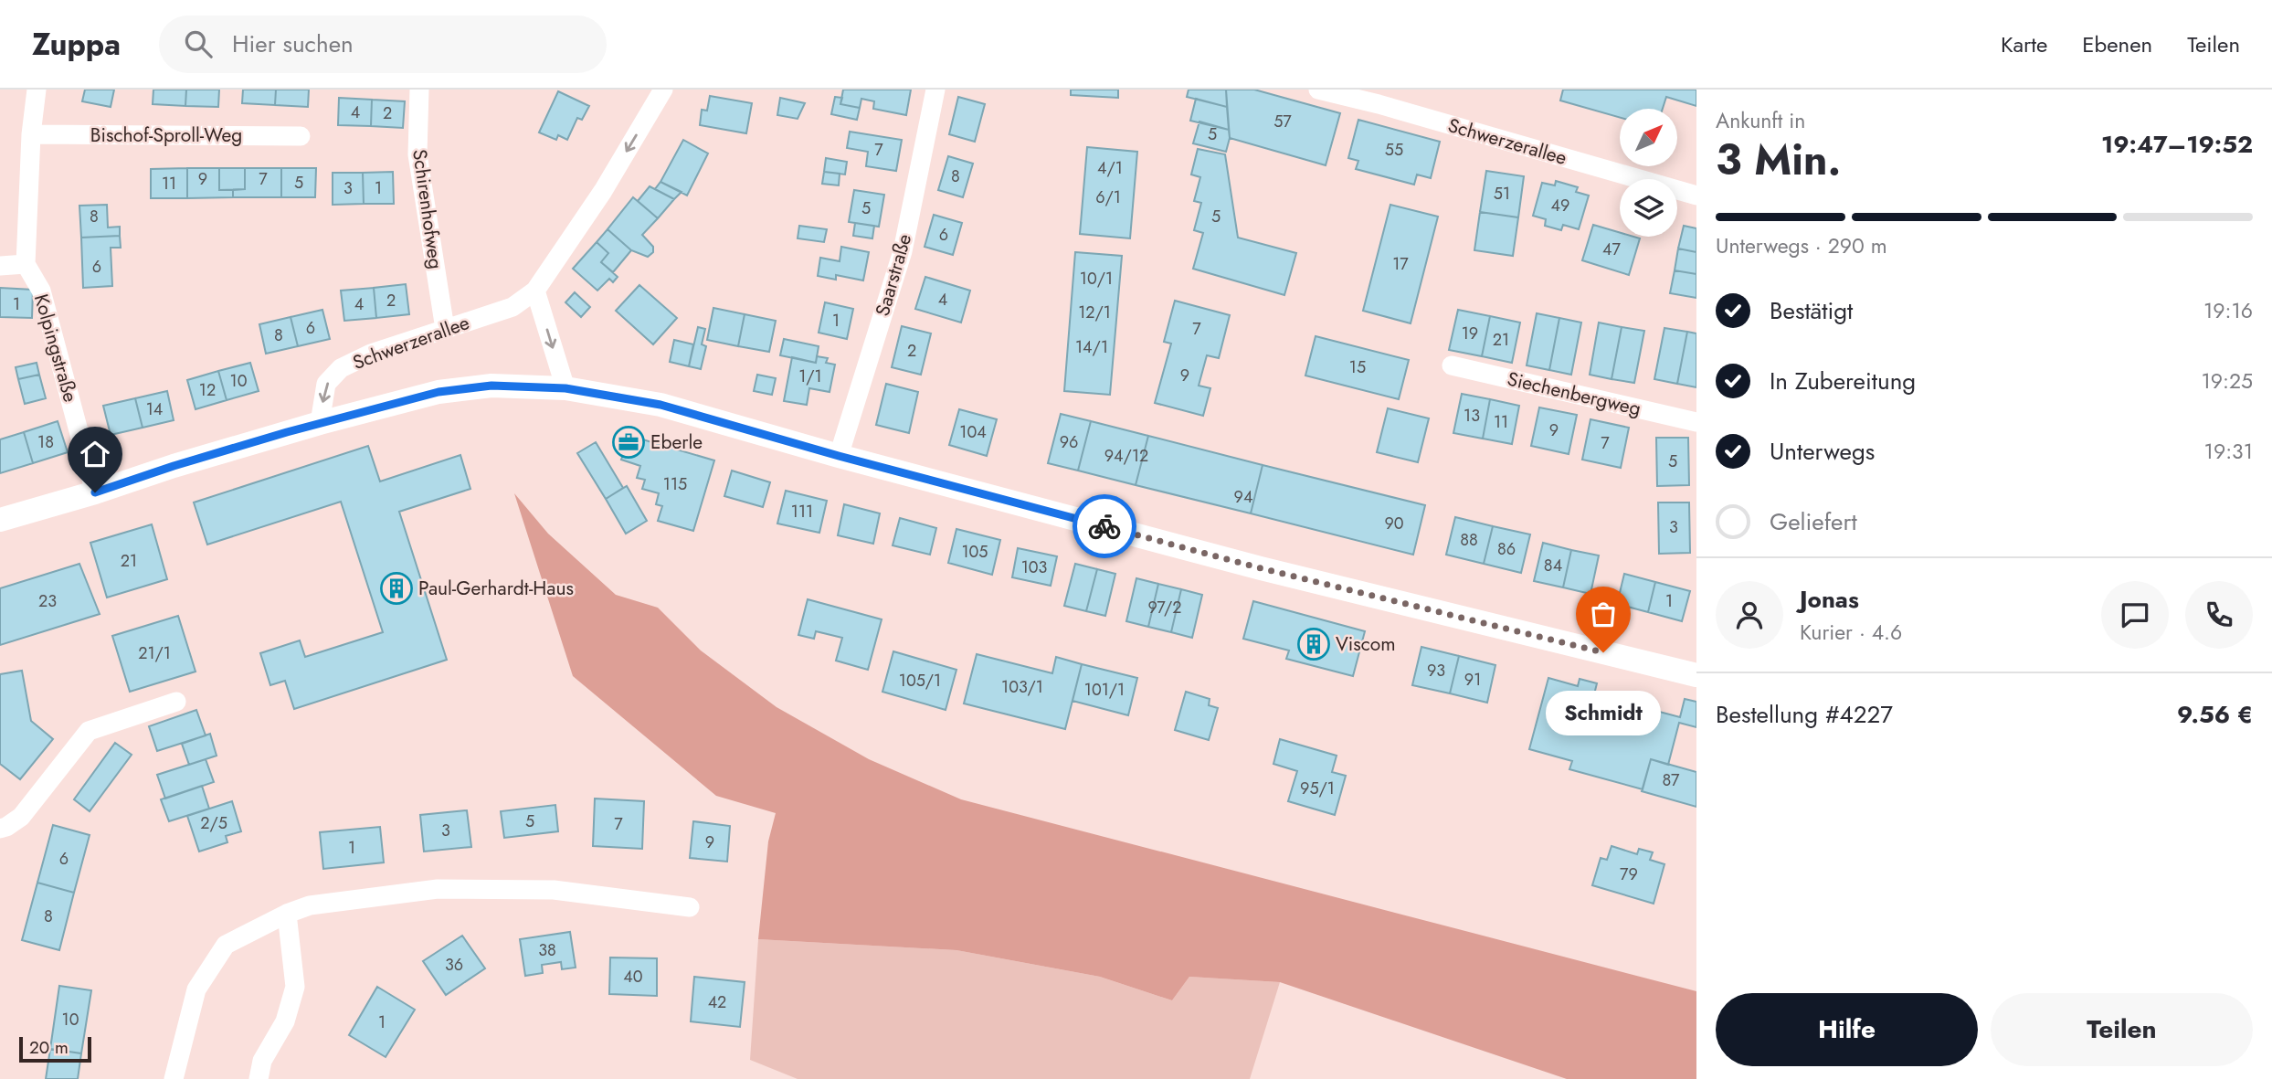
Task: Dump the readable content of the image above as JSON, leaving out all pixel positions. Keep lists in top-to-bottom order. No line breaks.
{"streets":{"street":["Bischof-Sproll-Weg","Schwerzerallee","Schirenhofweg","Saarstraße","Kolpingstraße","Siechenbergweg"]},"crossings":[["Schwerzerallee","Schirenhofweg"]],"one_way":["Schwerzerallee"],"places":{"office":["Eberle"],"building":["Paul-Gerhardt-Haus","Viscom"],"other":["Schmidt"]},"house_numbers":["4","2","57","5","7","55","4/1","8","9","7","5","11","3","1","51","6/1","49","5","8","5","6","47","17","6","10/1","4","2","1","4","12/1","1","6","7","19","8","21","14/1","2","15","9","1/1","10","12","14","13","11","9","104","18","96","7","94/12","5","115","94","111","90","3","88","86","105","21","84","103","23","1","97/2","21/1","93","91","105/1","103/1","101/1","87","95/1","5","2/5","7","3","9","1","6","79","8","38","36","40","42","10","1"],"scale_bar":"20 m","north":"top right","page":{"header":"Zuppa","search":"Hier suchen","nav":["Karte","Ebenen","Teilen"],"heading":["3 Min.","Ankunft in","19:47–19:52"],"panel":["Jonas","Kurier · 4.6","Bestellung #4227","9.56 €"],"bar":"Unterwegs · 290 m","list":[["Bestätigt","19:16"],["In Zubereitung","19:25"],["Unterwegs","19:31"],"Geliefert"],"bubble":"Schmidt","buttons":["Hilfe","Teilen"],"scale":"20 m"}}
